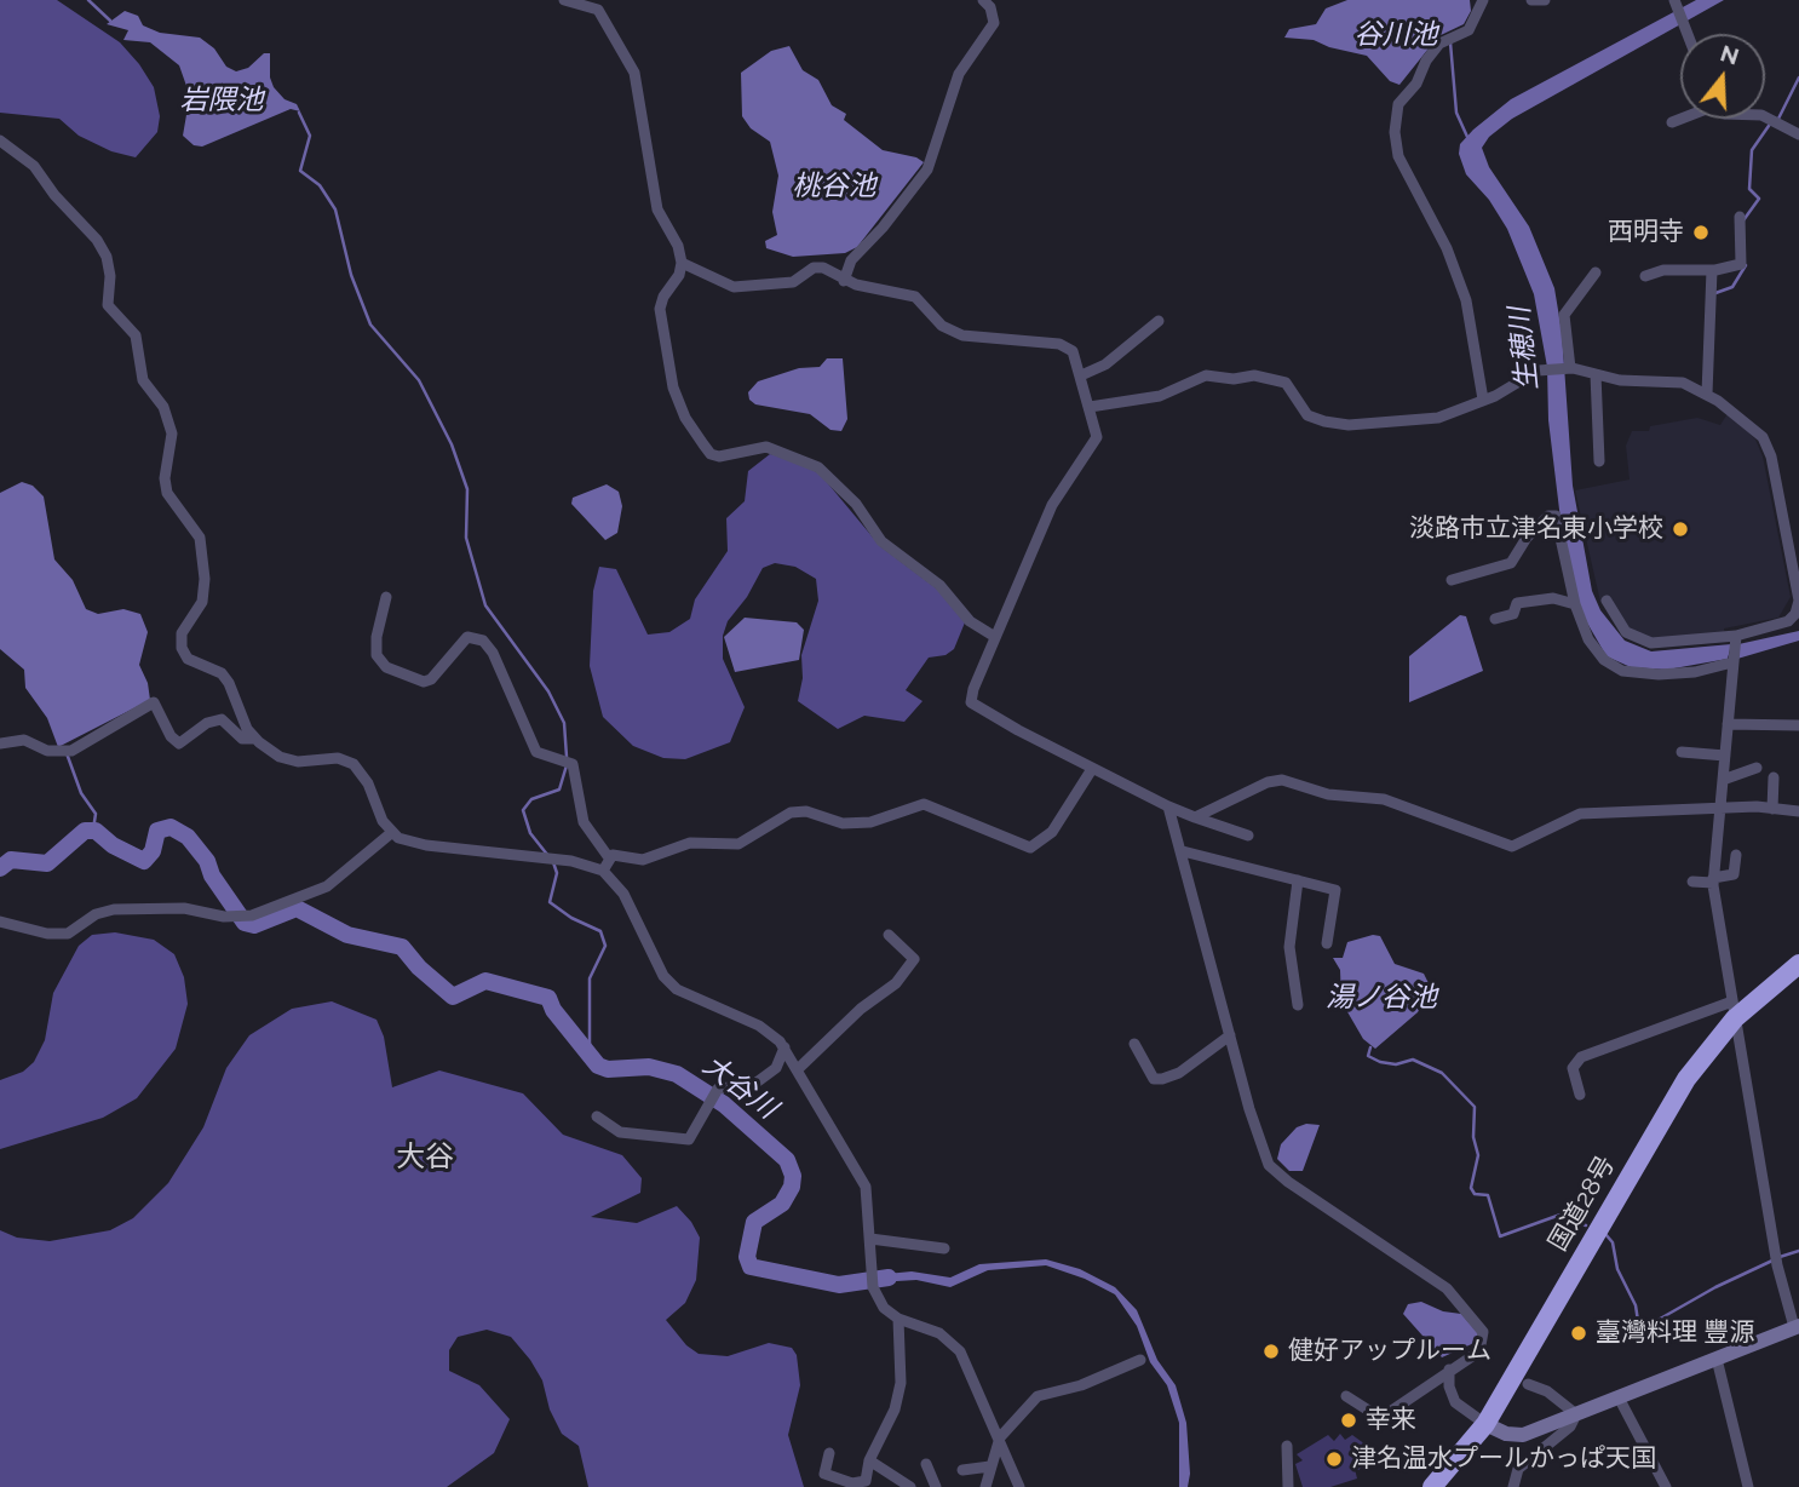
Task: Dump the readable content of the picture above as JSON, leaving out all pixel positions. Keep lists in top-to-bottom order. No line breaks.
{"streets":{"highway":["国道28号"]},"districts":["大谷"],"water":["谷川池","岩隈池","桃谷池","生穂川","湯ノ谷池","大谷川"],"places":["西明寺","淡路市立津名東小学校","臺灣料理 豐源","健好アップルーム","幸来","津名温水プールかっぱ天国"],"north":"top"}
